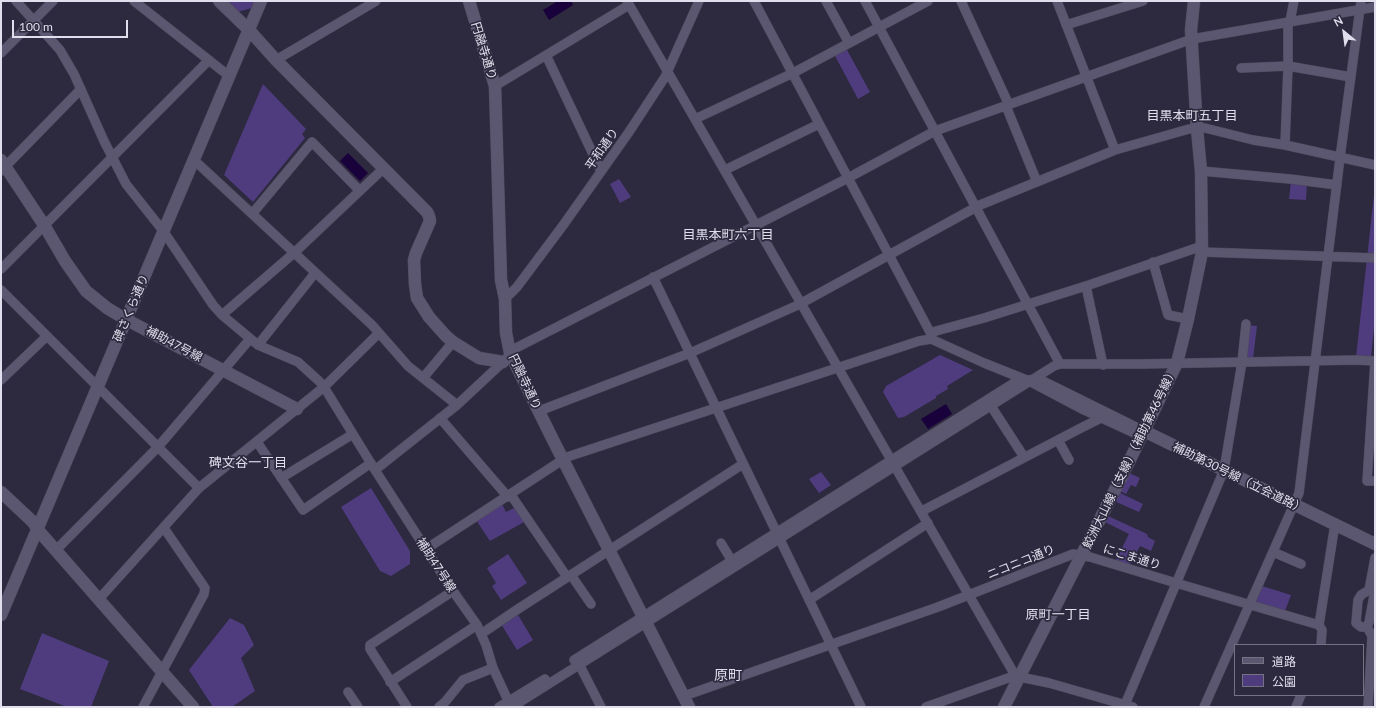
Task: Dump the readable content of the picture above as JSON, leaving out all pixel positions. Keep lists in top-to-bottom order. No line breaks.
{"streets":{"street":["円融寺通り","平和通り","碑さくら通り","補助47号線","鮫洲大山線（支線）（補助第46号線）","補助第30号線（立会道路）","にこま通り","ニコニコ通り"]},"crossings":[["円融寺通り","平和通り"],["円融寺通り","ニコニコ通り"],["碑さくら通り","補助47号線"],["鮫洲大山線（支線）（補助第46号線）","補助第30号線（立会道路）"],["鮫洲大山線（支線）（補助第46号線）","にこま通り"],["鮫洲大山線（支線）（補助第46号線）","ニコニコ通り"],["にこま通り","ニコニコ通り"]],"districts":["目黒本町五丁目","目黒本町六丁目","碑文谷一丁目","原町一丁目","原町"],"legend":["道路","公園"],"scale_bar":"100 m","north":"top left"}
